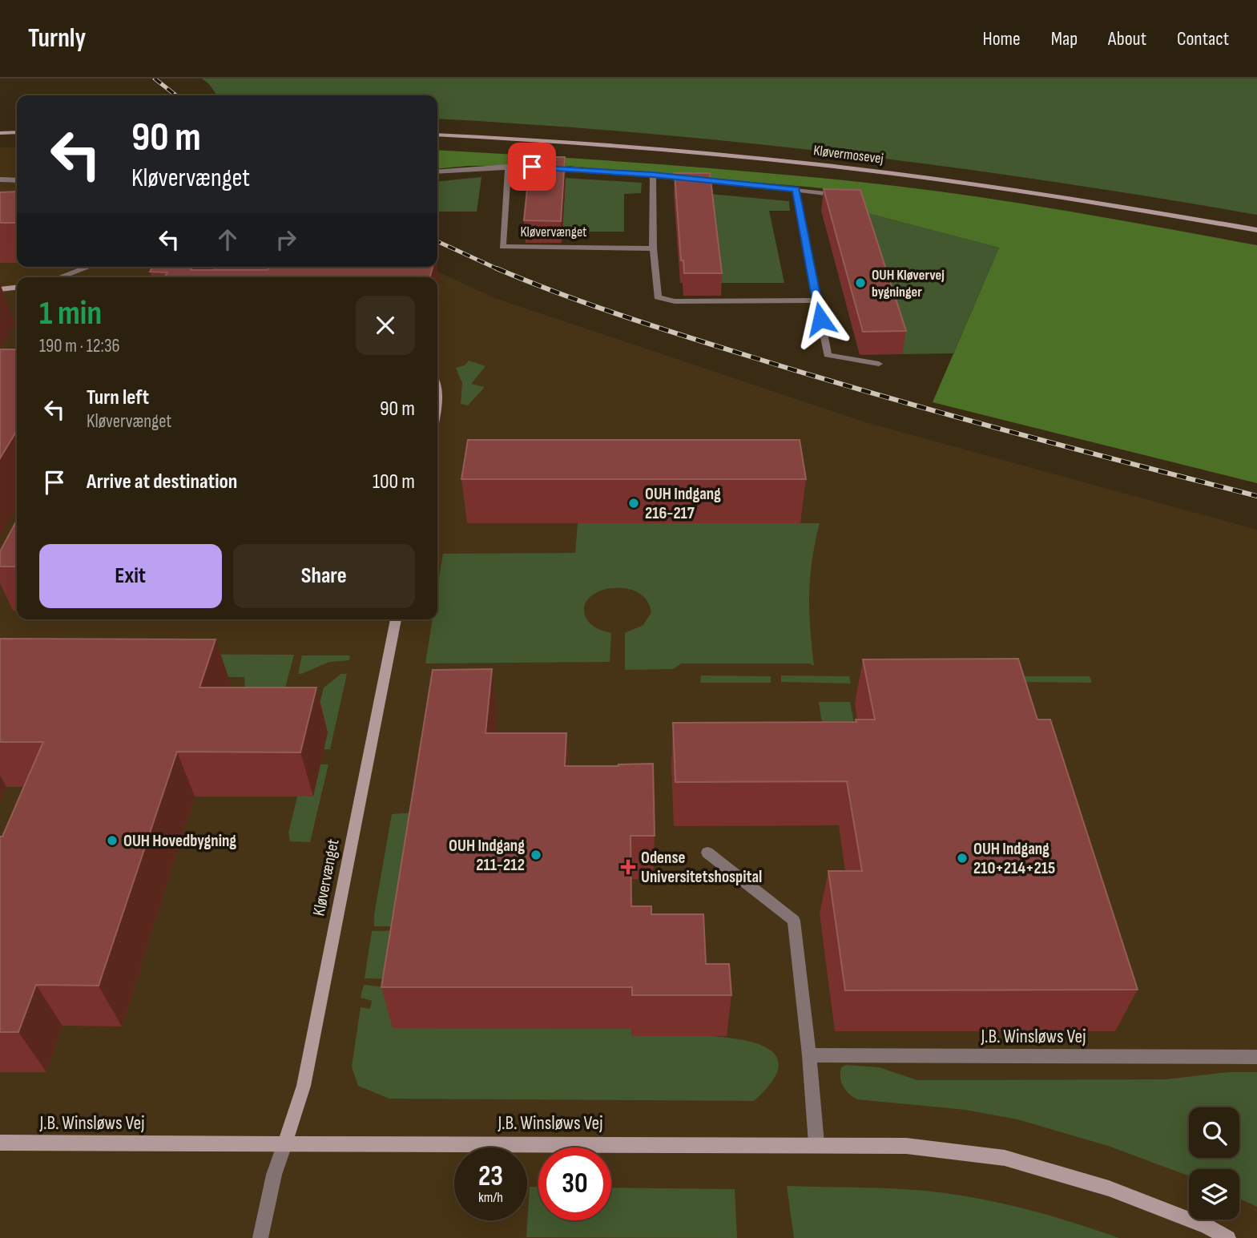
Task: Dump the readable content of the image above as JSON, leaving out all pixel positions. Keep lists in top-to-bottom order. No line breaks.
{"streets":{"street":["Kløvermosevej","Kløvervænget","J.B. Winsløws Vej"]},"crossings":[["Kløvervænget","J.B. Winsløws Vej"]],"places":{"other":["OUH Kløvervej bygninger","OUH Indgang 216-217","OUH Hovedbygning","OUH Indgang 211-212","OUH Indgang 210+214+215"],"health":["Odense Universitetshospital"]},"page":{"header":"Turnly","nav":["Home","Map","About","Contact"],"turn":["90 m","Kløvervænget"],"heading":["1 min","190 m · 12:36"],"list":[{"name":"Turn left","note":"Kløvervænget","value":"90 m"},{"name":"Arrive at destination","value":"100 m"}],"buttons":["Exit","Share"],"speed":"23 km/h","limit":"30"}}
